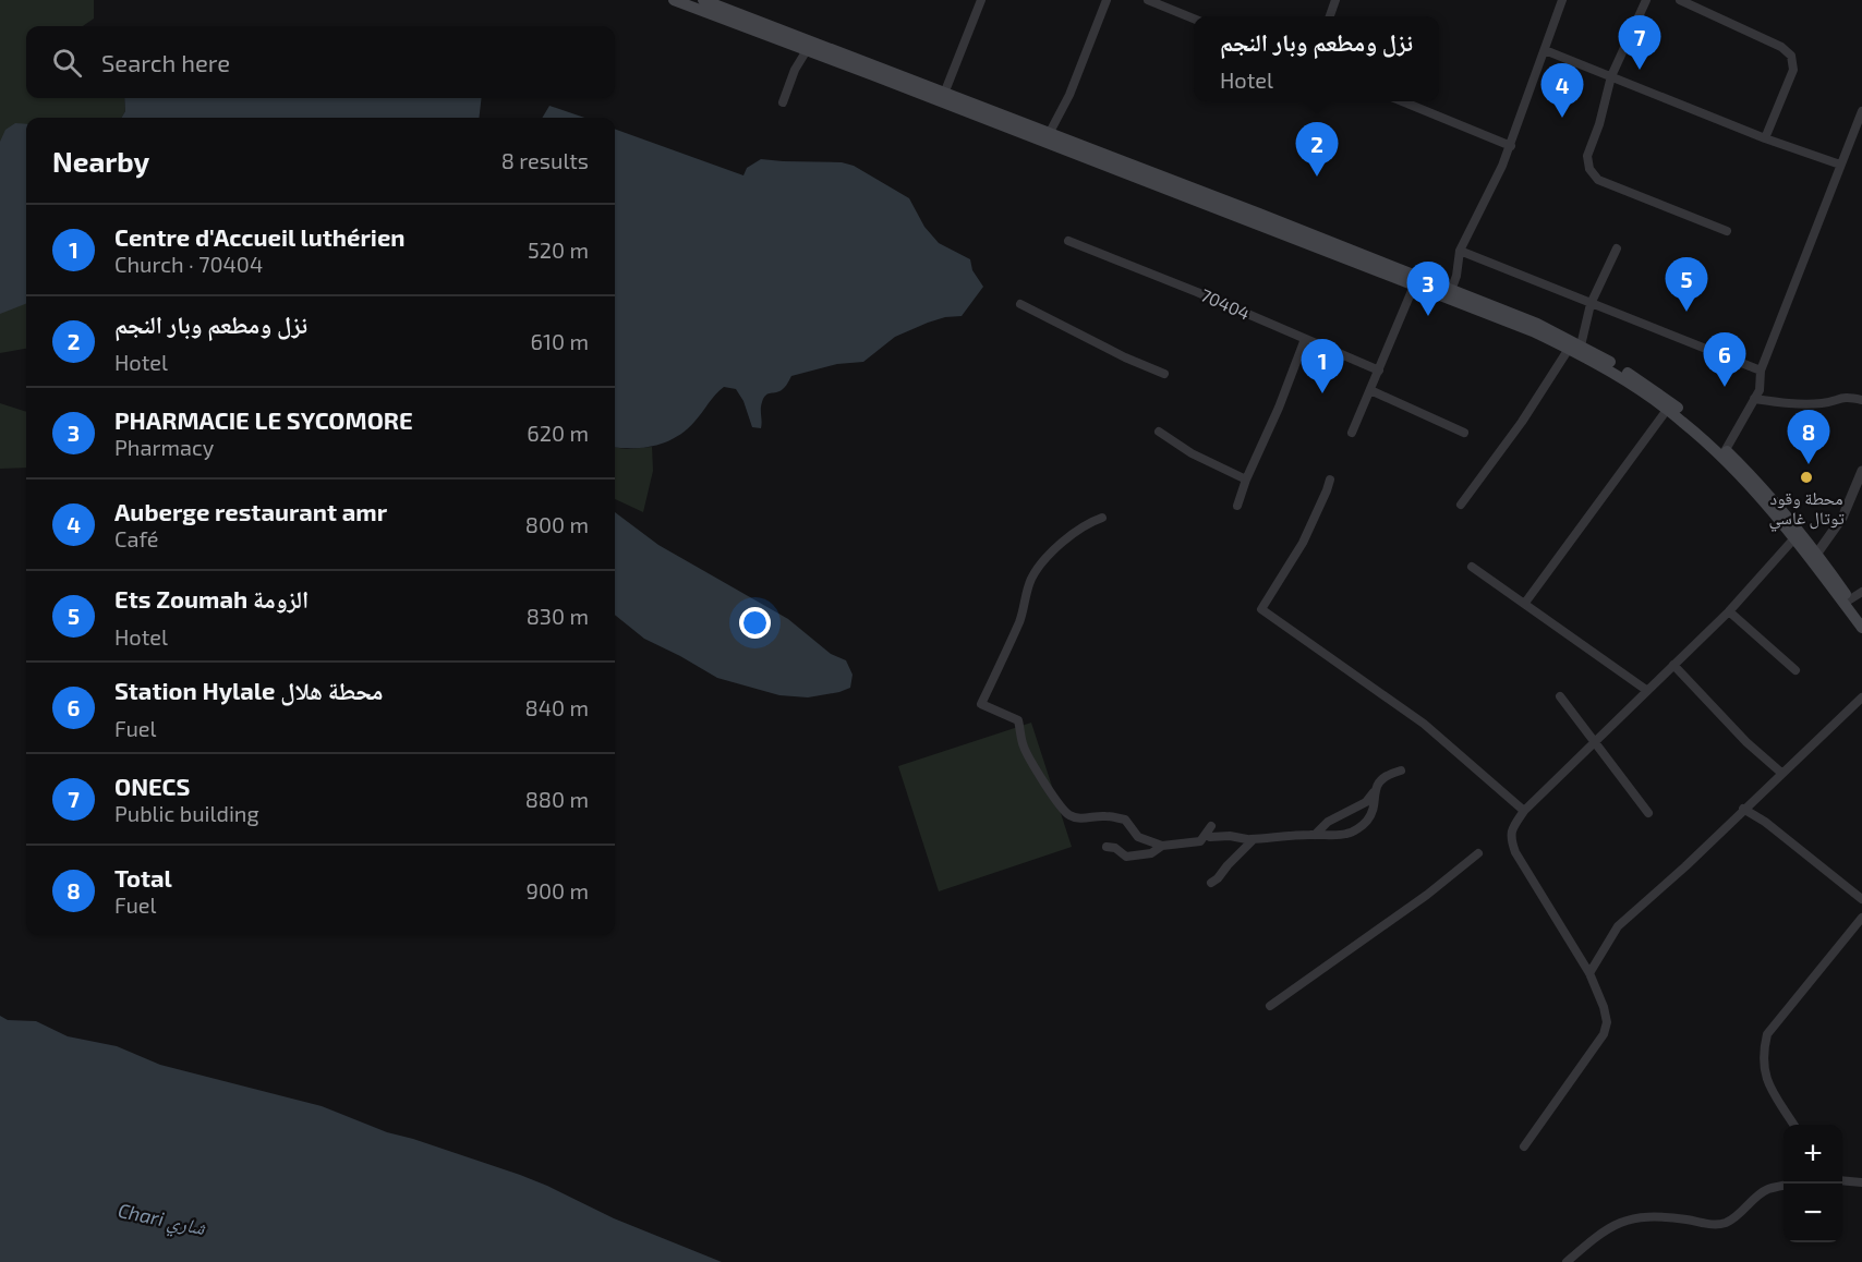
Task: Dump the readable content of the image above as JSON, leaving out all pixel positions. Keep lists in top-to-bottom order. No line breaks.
{"streets":{"street":["70404"]},"water":["Chari شاري"],"places":["محطة وقود توتال غاسي"],"page":{"pins":["7","4","2","5","3","6","1","8"],"popup":["نزل ومطعم وبار النجم","Hotel"],"search":"Search here","heading":["Nearby","8 results"],"list":[{"mark":"1","name":"Centre d'Accueil luthérien","note":"Church · 70404","value":"520 m"},{"mark":"2","name":"نزل ومطعم وبار النجم","note":"Hotel","value":"610 m"},{"mark":"3","name":"PHARMACIE LE SYCOMORE","note":"Pharmacy","value":"620 m"},{"mark":"4","name":"Auberge restaurant amr","note":"Café","value":"800 m"},{"mark":"5","name":"Ets Zoumah الزومة","note":"Hotel","value":"830 m"},{"mark":"6","name":"Station Hylale محطة هلال","note":"Fuel","value":"840 m"},{"mark":"7","name":"ONECS","note":"Public building","value":"880 m"},{"mark":"8","name":"Total","note":"Fuel","value":"900 m"}],"map_buttons":["+","−"]}}
